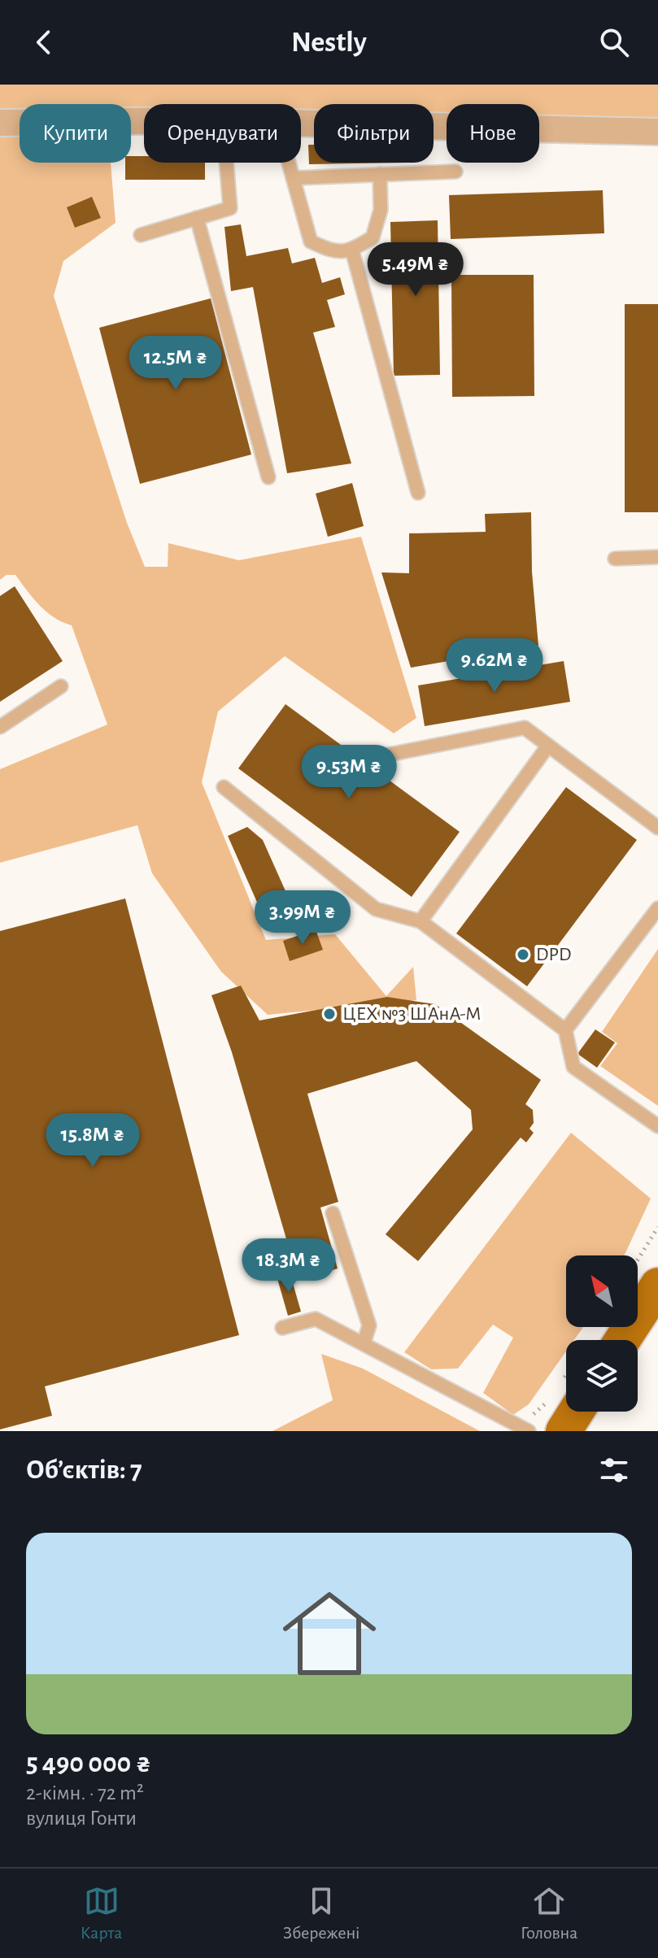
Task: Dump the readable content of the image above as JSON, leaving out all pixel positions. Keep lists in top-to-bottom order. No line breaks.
{"places":["DPD","ЦЕХ №3 ШАнА-М"],"north":"top left","page":{"header":"Nestly","chip":["Купити","Орендувати","Фільтри","Нове"],"price":["5.49M ₴","12.5M ₴","9.62M ₴","9.53M ₴","3.99M ₴","15.8M ₴","18.3M ₴"],"heading":"Об’єктів: 7","list":[{"name":"5 490 000 ₴","note":"2-кімн. · 72 m² · вулиця Гонти"}],"tabs":["Карта","Збережені","Головна"]}}
